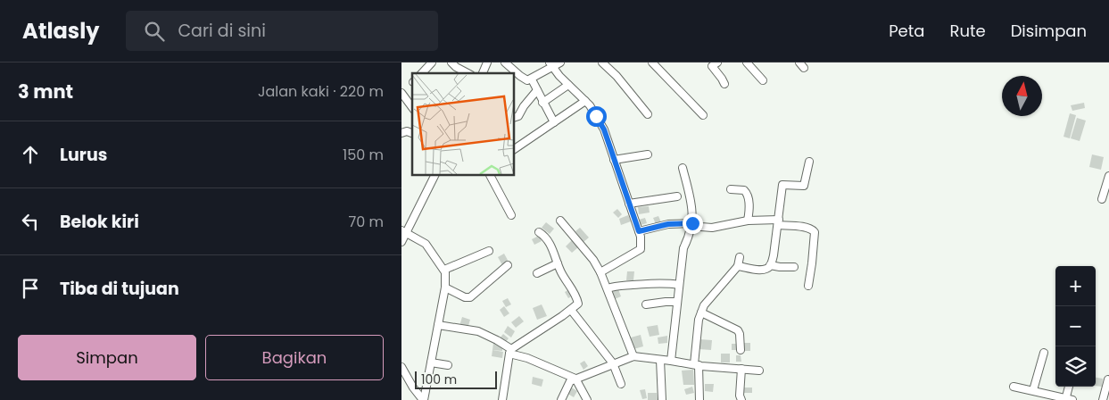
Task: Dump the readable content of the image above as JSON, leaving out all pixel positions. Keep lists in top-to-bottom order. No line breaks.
{"scale_bar":"100 m","north":"top","page":{"header":"Atlasly","search":"Cari di sini","nav":["Peta","Rute","Disimpan"],"heading":["3 mnt","Jalan kaki · 220 m"],"list":[["Lurus","150 m"],["Belok kiri","70 m"],"Tiba di tujuan"],"map_buttons":["+","−"],"buttons":["Simpan","Bagikan"],"scale":"100 m"}}
